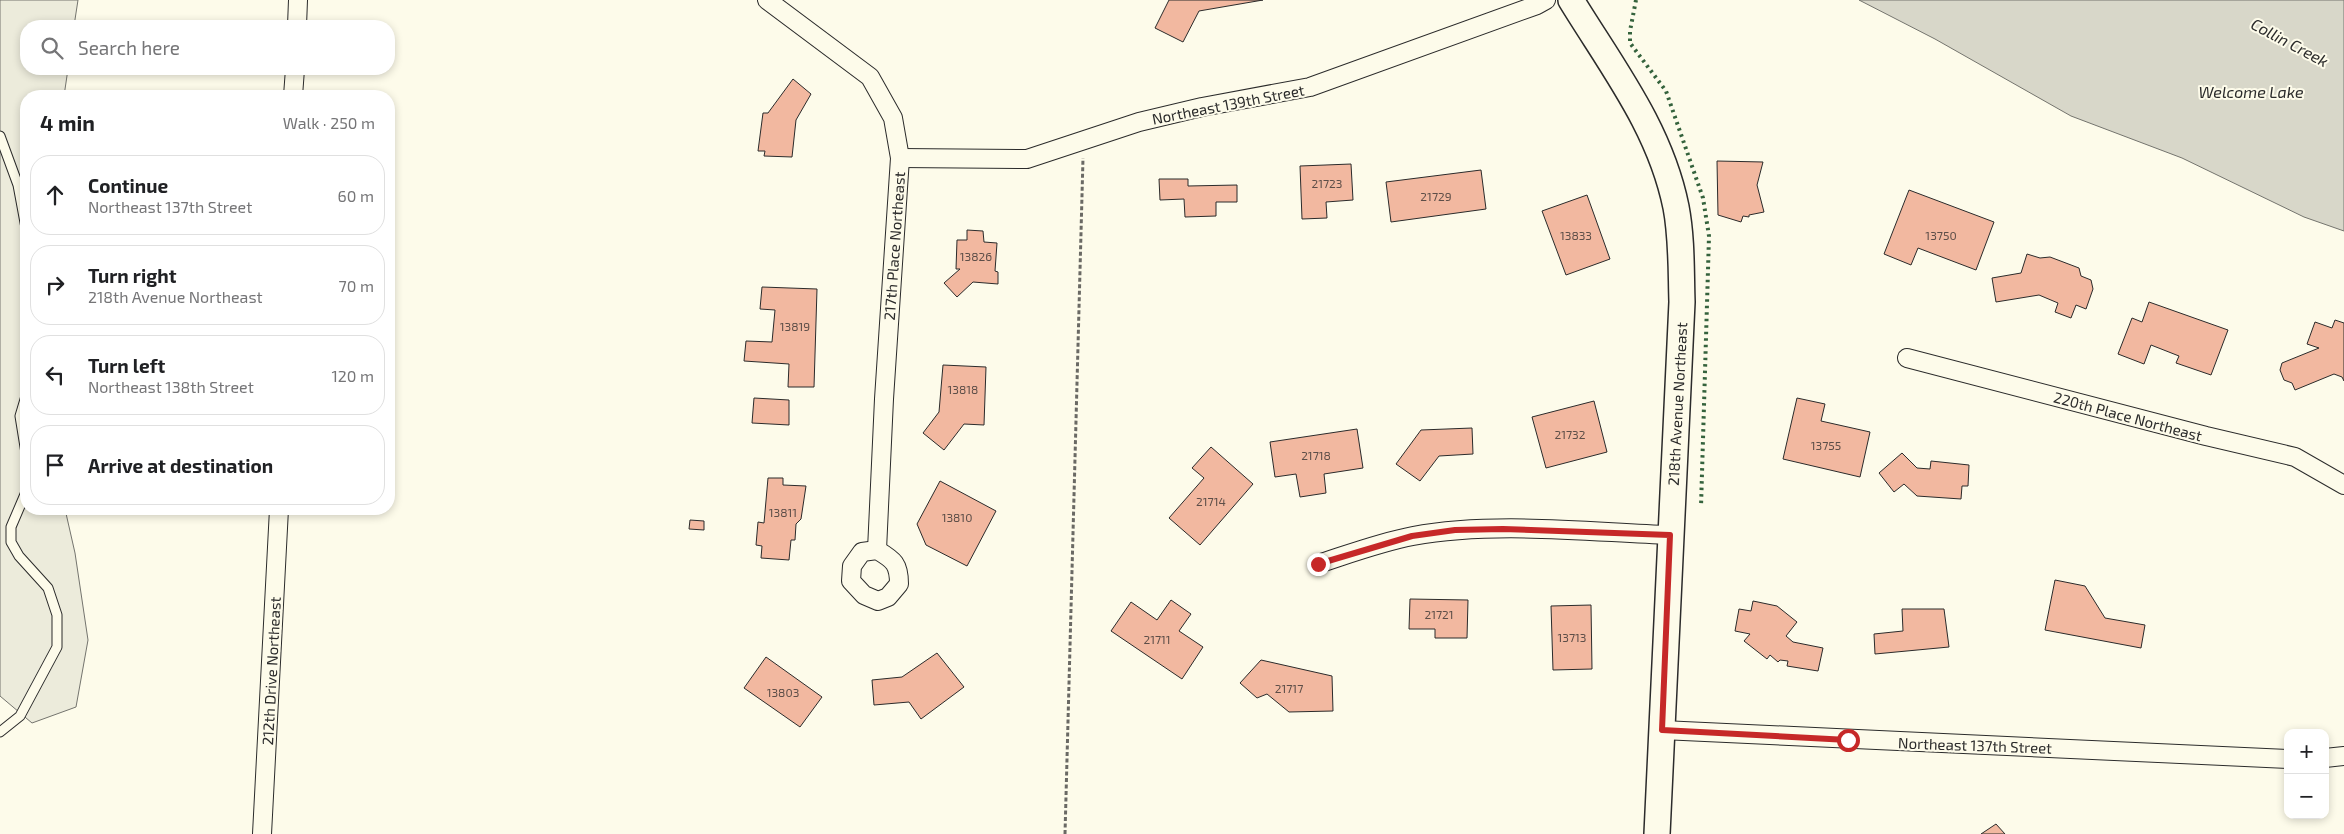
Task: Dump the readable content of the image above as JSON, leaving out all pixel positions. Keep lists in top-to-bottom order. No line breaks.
{"streets":{"street":["Northeast 139th Street","217th Place Northeast","218th Avenue Northeast","220th Place Northeast","212th Drive Northeast","Northeast 137th Street"]},"crossings":[["Northeast 139th Street","217th Place Northeast"],["218th Avenue Northeast","Northeast 137th Street"]],"water":["Collin Creek","Welcome Lake"],"house_numbers":["21723","21729","13833","13750","13826","13819","13818","21732","13755","21718","21714","13811","13810","21721","13713","21711","21717","13803"],"page":{"search":"Search here","heading":["4 min","Walk · 250 m"],"list":[["Continue","Northeast 137th Street","60 m"],["Turn right","218th Avenue Northeast","70 m"],["Turn left","Northeast 138th Street","120 m"],"Arrive at destination"],"map_buttons":["+","−"]}}
